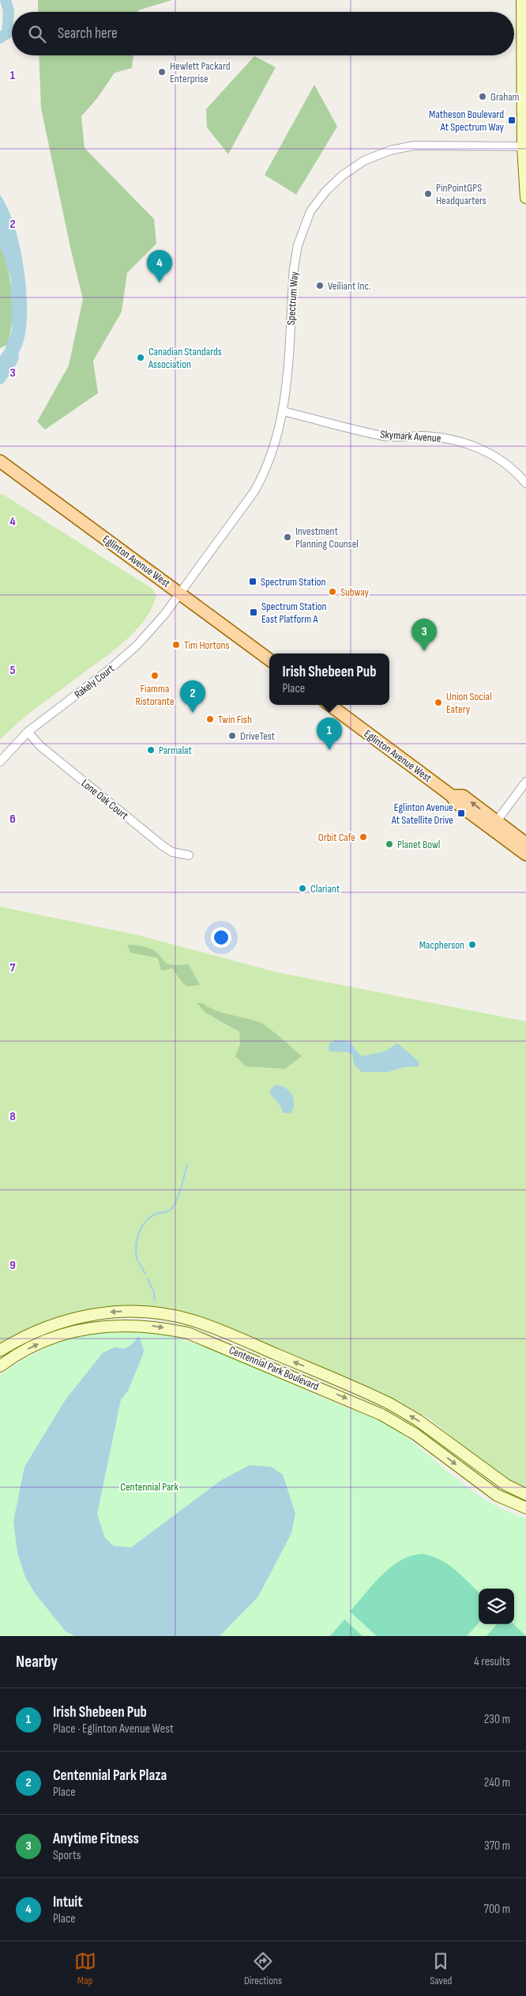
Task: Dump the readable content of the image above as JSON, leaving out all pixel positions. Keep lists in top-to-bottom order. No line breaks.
{"streets":{"main road":["Eglinton Avenue West"],"street":["Spectrum Way","Skymark Avenue","Rakely Court","Lone Oak Court","Centennial Park Boulevard"]},"crossings":[["Spectrum Way","Skymark Avenue"],["Spectrum Way","Eglinton Avenue West"],["Spectrum Way","Rakely Court"],["Eglinton Avenue West","Rakely Court"],["Rakely Court","Lone Oak Court"]],"parks":["Centennial Park"],"places":{"other":["Hewlett Packard Enterprise","Graham","PinPointGPS Headquarters","Veiliant Inc.","Canadian Standards Association","Investment Planning Counsel","Subway","Tim Hortons","Fiamma Ristorante","Union Social Eatery","Twin Fish","DriveTest","Parmalat","Orbit Cafe","Planet Bowl","Clariant","Macpherson"],"transit":["Matheson Boulevard At Spectrum Way","Spectrum Station","Spectrum Station East Platform A","Eglinton Avenue At Satellite Drive"]},"page":{"search":"Search here","pins":["4","3","2","1"],"popup":["Irish Shebeen Pub","Place"],"heading":["Nearby","4 results"],"list":[{"mark":"1","name":"Irish Shebeen Pub","note":"Place · Eglinton Avenue West","value":"230 m"},{"mark":"2","name":"Centennial Park Plaza","note":"Place","value":"240 m"},{"mark":"3","name":"Anytime Fitness","note":"Sports","value":"370 m"},{"mark":"4","name":"Intuit","note":"Place","value":"700 m"}],"nav":["Map","Directions","Saved"]},"grid":{"rows":["1","2","3","4","5","6","7","8","9"]}}
